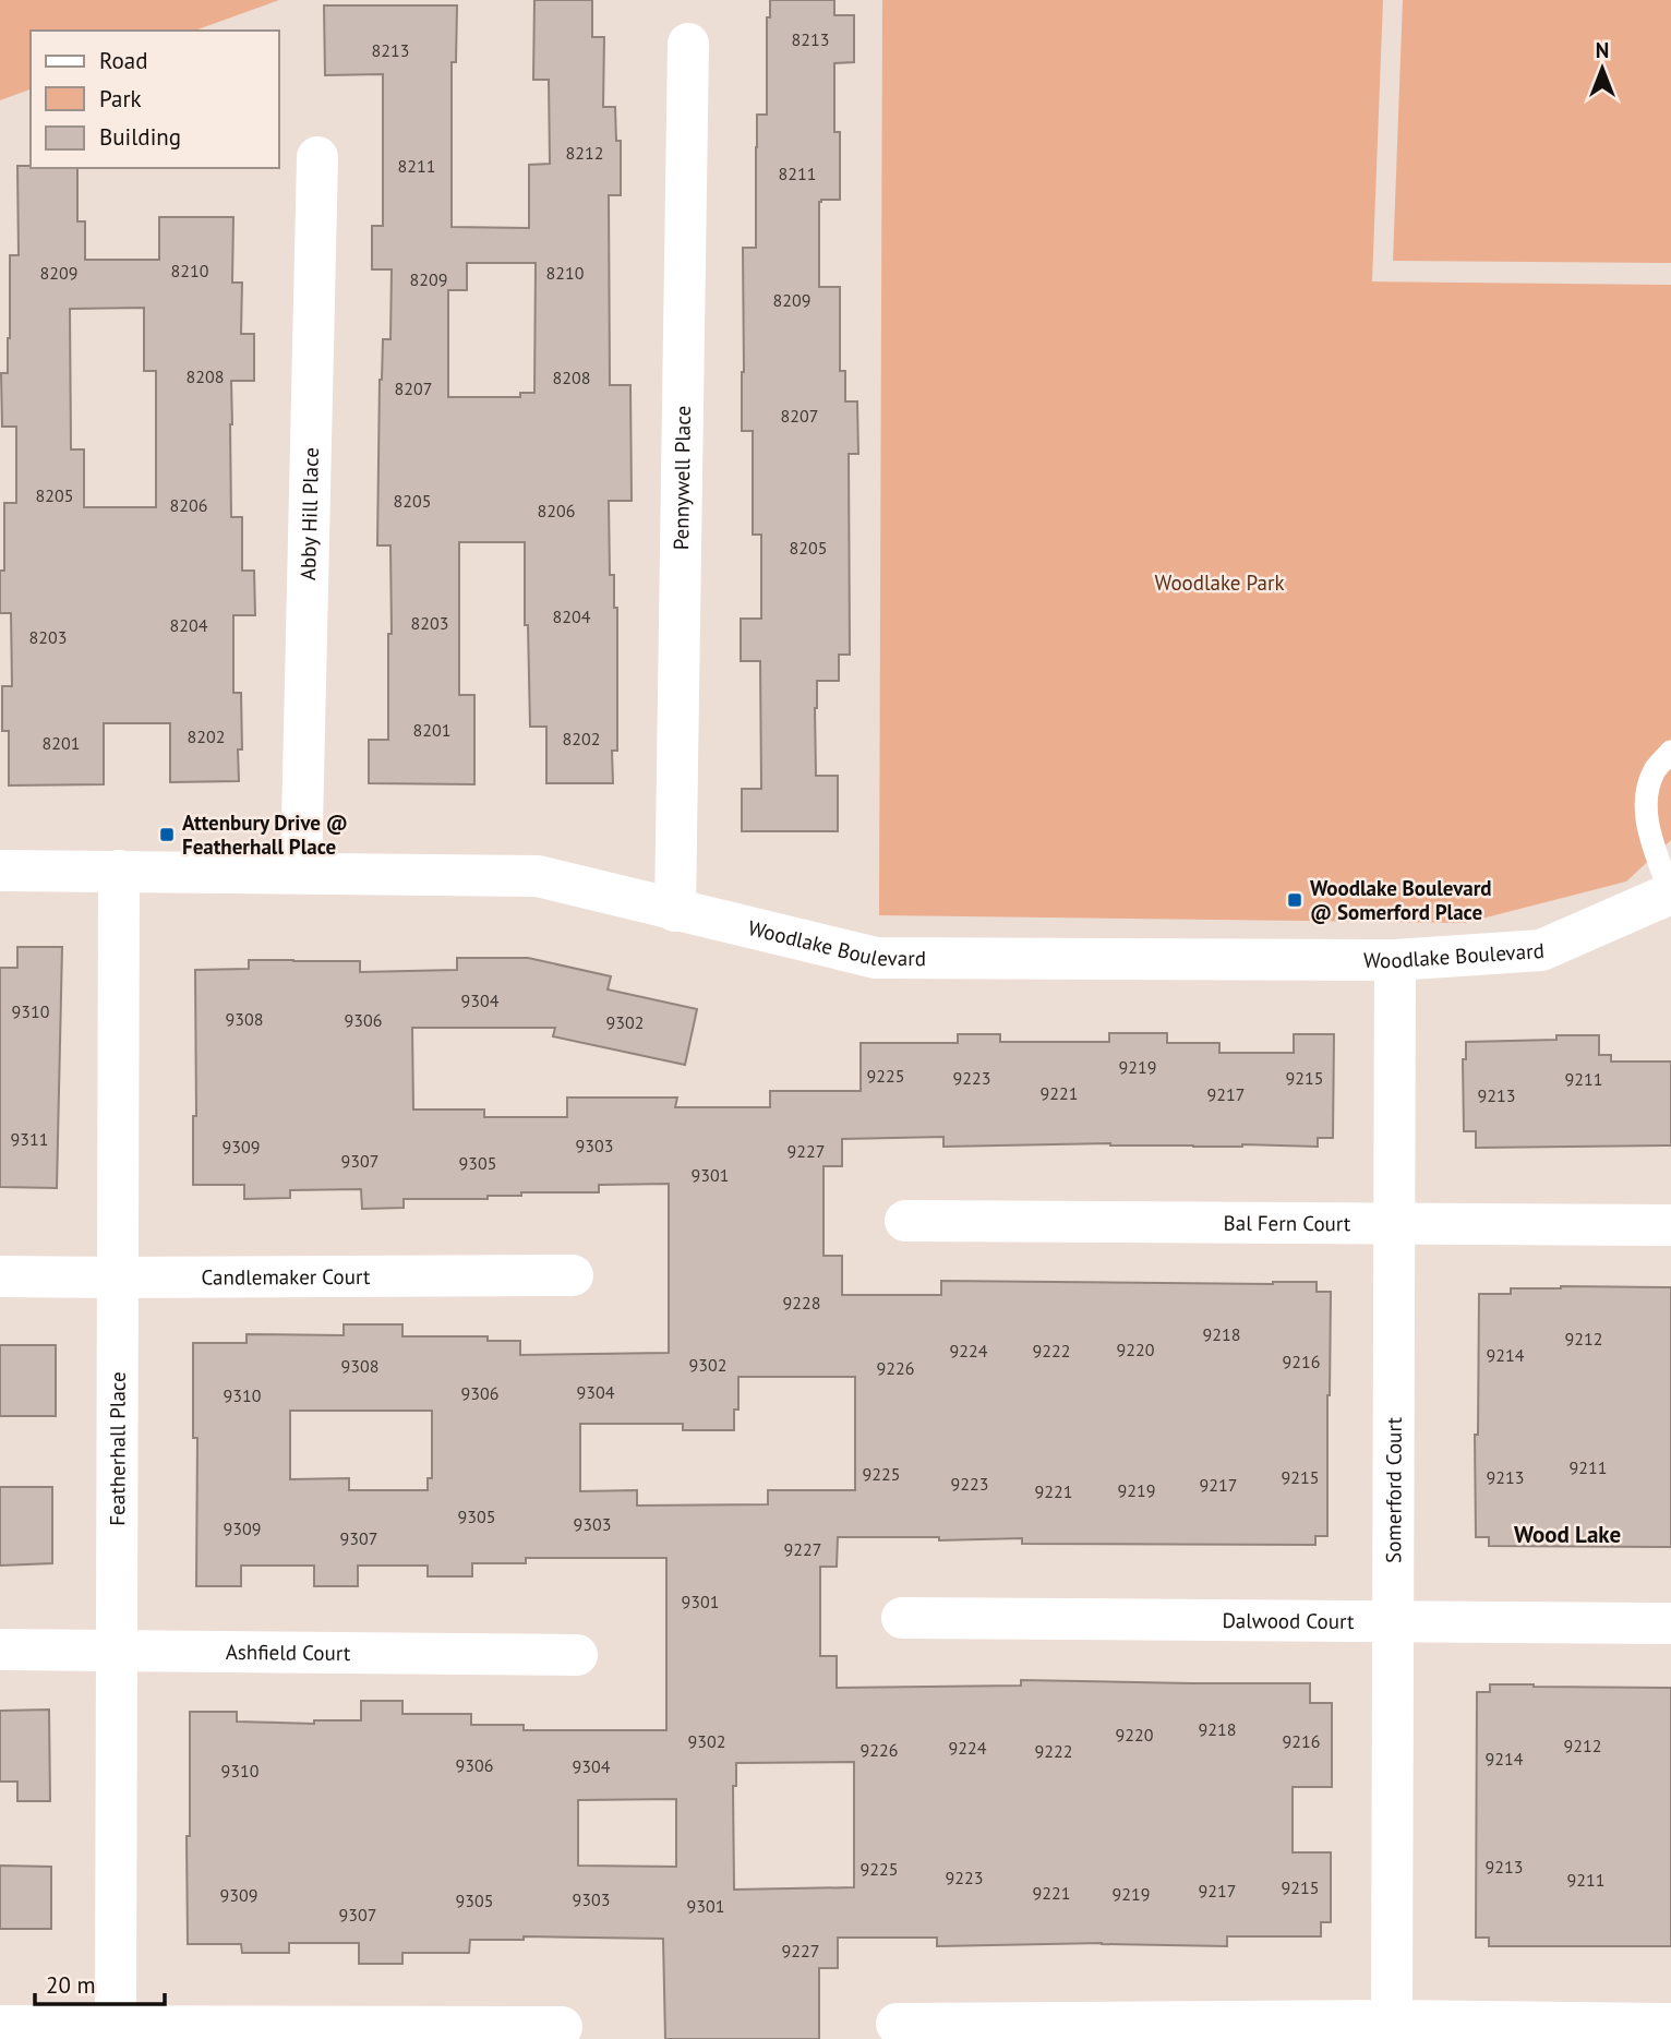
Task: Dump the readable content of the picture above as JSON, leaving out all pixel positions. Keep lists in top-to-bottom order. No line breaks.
{"streets":{"street":["Pennywell Place","Abby Hill Place","Woodlake Boulevard","Bal Fern Court","Candlemaker Court","Featherhall Place","Somerford Court","Dalwood Court","Ashfield Court"]},"crossings":[["Pennywell Place","Woodlake Boulevard"],["Abby Hill Place","Woodlake Boulevard"],["Woodlake Boulevard","Featherhall Place"],["Woodlake Boulevard","Somerford Court"],["Bal Fern Court","Somerford Court"],["Candlemaker Court","Featherhall Place"],["Featherhall Place","Ashfield Court"],["Somerford Court","Dalwood Court"]],"districts":["Wood Lake"],"parks":["Woodlake Park"],"places":{"transit":["Attenbury Drive @ Featherhall Place","Woodlake Boulevard @ Somerford Place"]},"house_numbers":["8213","8213","8212","8211","8211","8210","8209","8210","8209","8209","8208","8208","8207","8207","8205","8205","8206","8206","8205","8204","8203","8204","8203","8201","8202","8202","8201","9304","9310","9308","9306","9302","9219","9225","9223","9215","9211","9221","9217","9213","9311","9303","9309","9227","9307","9305","9301","9228","9218","9212","9220","9224","9222","9214","9216","9302","9308","9226","9304","9306","9310","9211","9225","9215","9213","9223","9217","9219","9221","9305","9303","9309","9307","9227","9301","9218","9220","9302","9216","9212","9224","9226","9222","9214","9306","9304","9310","9213","9225","9223","9211","9215","9217","9221","9219","9309","9303","9305","9301","9307","9227"],"legend":["Road","Park","Building"],"scale_bar":"20 m","north":"top"}
